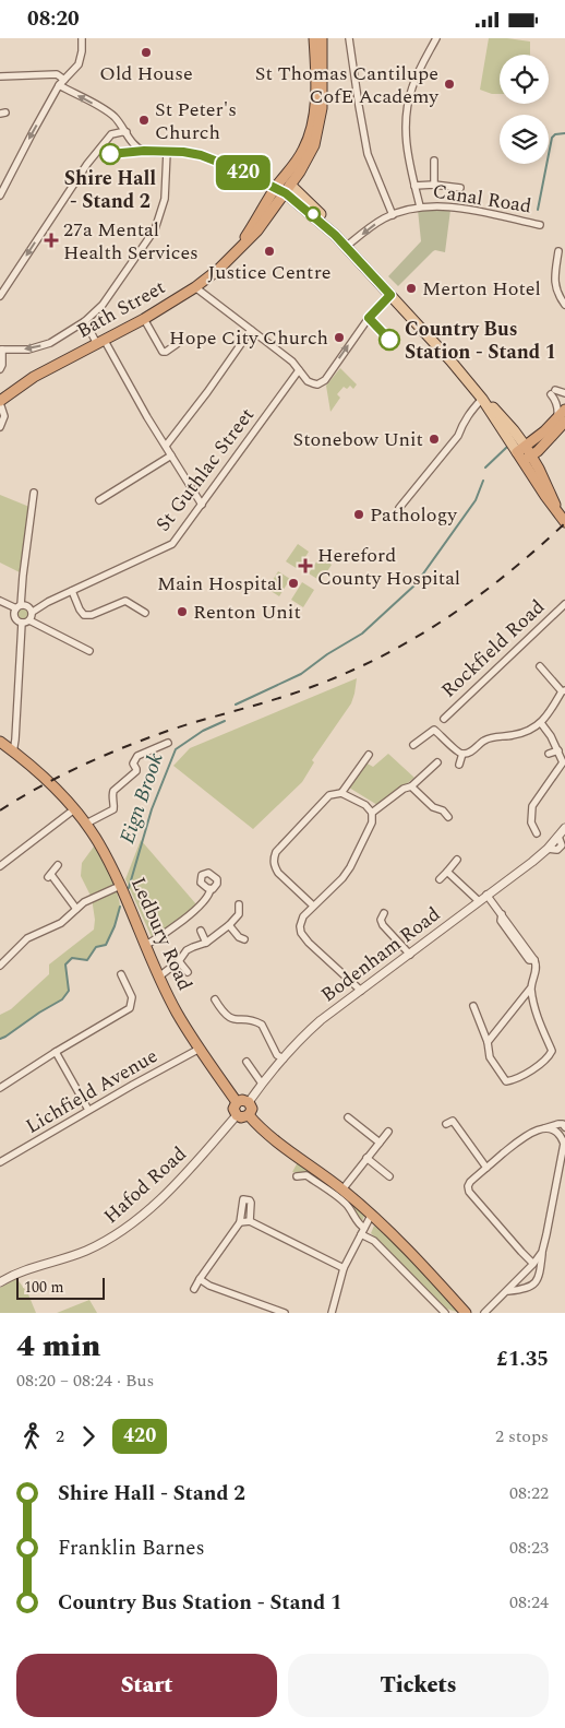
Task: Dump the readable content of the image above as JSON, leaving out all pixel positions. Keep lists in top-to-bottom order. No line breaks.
{"streets":{"highway":["Bath Street","Ledbury Road"],"street":["Canal Road","St Guthlac Street","Rockfield Road","Bodenham Road","Lichfield Avenue","Hafod Road"]},"crossings":[["Ledbury Road","Bodenham Road"],["Ledbury Road","Lichfield Avenue"],["Ledbury Road","Hafod Road"],["Bodenham Road","Hafod Road"]],"water":["Eign Brook"],"places":{"other":["Old House","St Thomas Cantilupe CofE Academy","St Peter's Church","Shire Hall - Stand 2","Justice Centre","Merton Hotel","Hope City Church","Country Bus Station - Stand 1","Stonebow Unit","Pathology","Main Hospital","Renton Unit"],"health":["27a Mental Health Services","Hereford County Hospital"]},"lines":["bus line 420"],"scale_bar":"100 m","page":{"status":"08:20","on_map":"420","scale":"100 m","heading":["4 min","08:20 – 08:24 · Bus","£1.35"],"legs":["2","420","2 stops"],"list":[{"name":"Shire Hall - Stand 2","value":"08:22"},{"name":"Franklin Barnes","value":"08:23"},{"name":"Country Bus Station - Stand 1","value":"08:24"}],"buttons":["Start","Tickets"]}}
